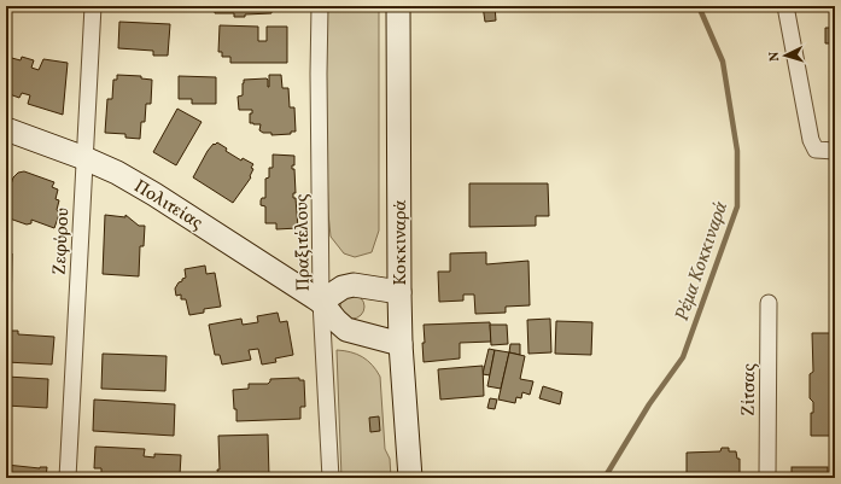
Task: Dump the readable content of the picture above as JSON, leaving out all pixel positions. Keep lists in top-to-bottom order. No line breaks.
{"streets":{"street":["Πολιτείας","Ζεφύρου","Πραξιτέλους","Κοκκιναρά","Ζίτσας"]},"crossings":[["Πολιτείας","Ζεφύρου"],["Πολιτείας","Πραξιτέλους"],["Πολιτείας","Κοκκιναρά"]],"water":["Ρέμα Κοκκιναρά"],"north":"left"}
